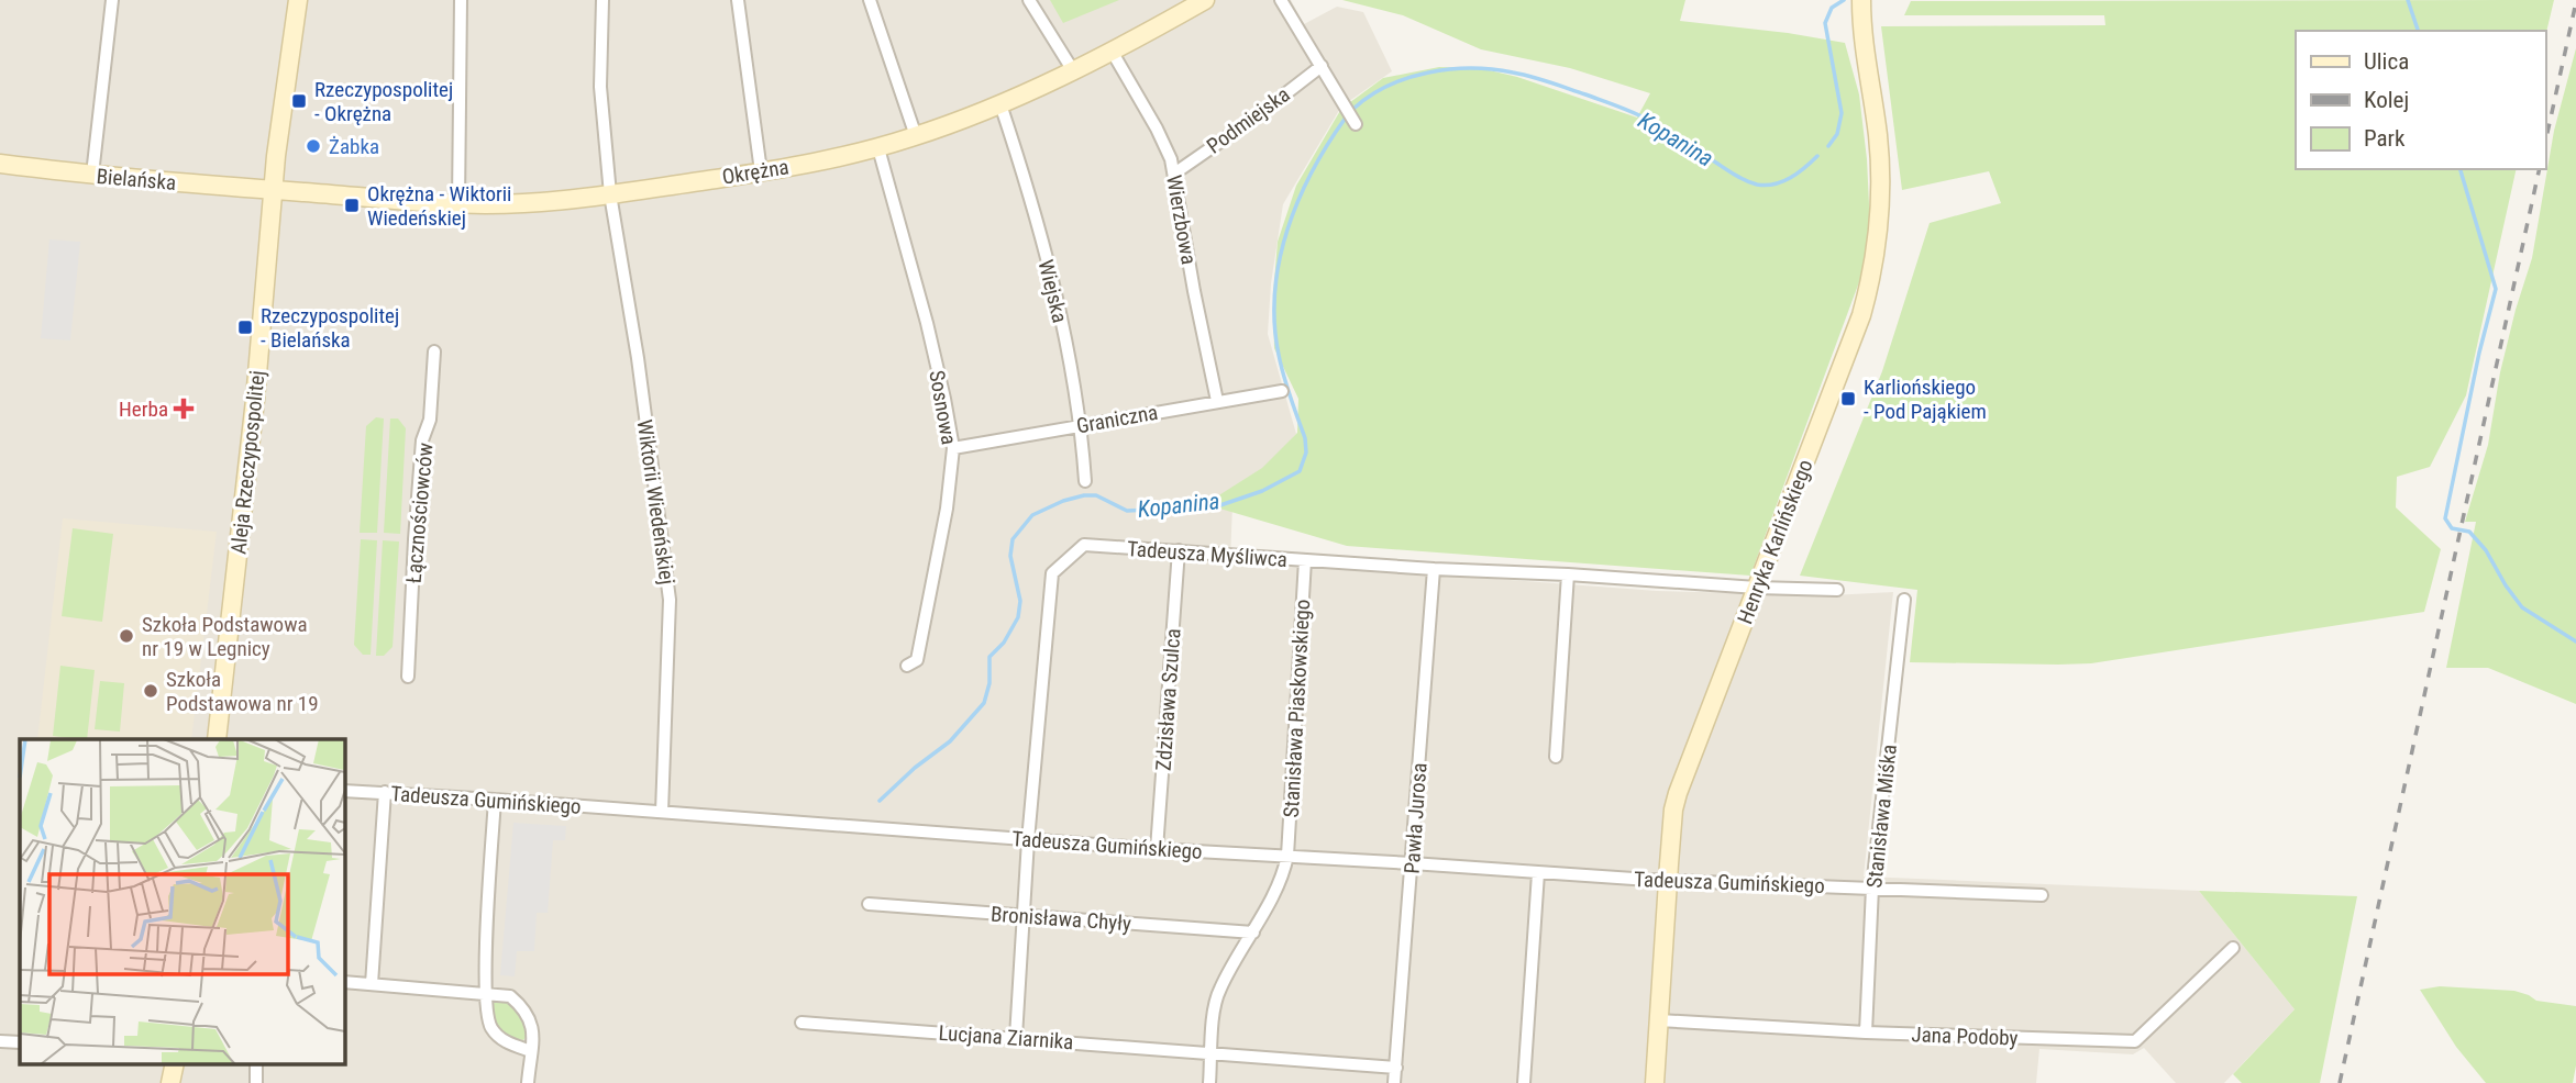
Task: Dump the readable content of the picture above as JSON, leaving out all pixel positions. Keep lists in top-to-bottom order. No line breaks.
{"streets":{"street":["Podmiejska","Okrężna","Bielańska","Wierzbowa","Wiejska","Sosnowa","Graniczna","Aleja Rzeczypospolitej","Wiktorii Wiedeńskiej","Łącznościowców","Henryka Karlińskiego","Tadeusza Myśliwca","Zdzisława Szulca","Stanisława Piaskowskiego","Tadeusza Gumińskiego","Stanisława Miśka","Pawła Jurosa","Bronisława Chyły","Jana Podoby","Lucjana Ziarnika"]},"crossings":[["Podmiejska","Wierzbowa"],["Okrężna","Bielańska"],["Okrężna","Wierzbowa"],["Okrężna","Wiejska"],["Okrężna","Sosnowa"],["Okrężna","Aleja Rzeczypospolitej"],["Okrężna","Wiktorii Wiedeńskiej"],["Bielańska","Aleja Rzeczypospolitej"],["Wierzbowa","Graniczna"],["Wiejska","Graniczna"],["Sosnowa","Graniczna"],["Wiktorii Wiedeńskiej","Tadeusza Gumińskiego"],["Henryka Karlińskiego","Tadeusza Myśliwca"],["Henryka Karlińskiego","Tadeusza Gumińskiego"],["Henryka Karlińskiego","Jana Podoby"],["Tadeusza Myśliwca","Zdzisława Szulca"],["Tadeusza Myśliwca","Stanisława Piaskowskiego"],["Tadeusza Myśliwca","Tadeusza Gumińskiego"],["Tadeusza Myśliwca","Pawła Jurosa"],["Tadeusza Myśliwca","Bronisława Chyły"],["Tadeusza Myśliwca","Lucjana Ziarnika"],["Zdzisława Szulca","Tadeusza Gumińskiego"],["Stanisława Piaskowskiego","Tadeusza Gumińskiego"],["Stanisława Piaskowskiego","Bronisława Chyły"],["Stanisława Piaskowskiego","Lucjana Ziarnika"],["Tadeusza Gumińskiego","Stanisława Miśka"],["Tadeusza Gumińskiego","Pawła Jurosa"],["Stanisława Miśka","Jana Podoby"],["Pawła Jurosa","Lucjana Ziarnika"]],"water":["Kopanina"],"places":{"transit":["Rzeczypospolitej - Okrężna","Okrężna - Wiktorii Wiedeńskiej","Rzeczypospolitej - Bielańska","Karliońskiego - Pod Pająkiem"],"other":["Żabka","Szkoła Podstawowa nr 19 w Legnicy","Szkoła Podstawowa nr 19"],"health":["Herba"]},"legend":["Ulica","Kolej","Park"]}
